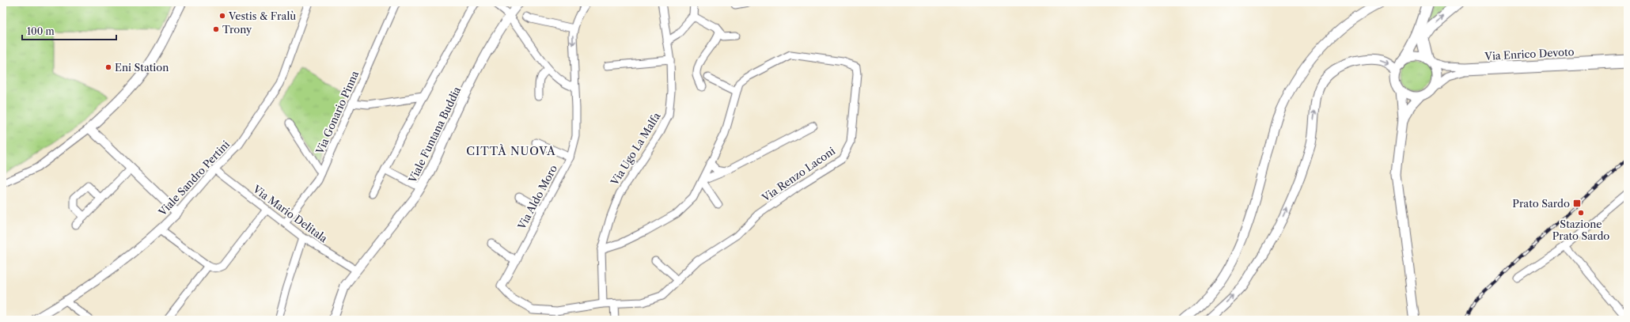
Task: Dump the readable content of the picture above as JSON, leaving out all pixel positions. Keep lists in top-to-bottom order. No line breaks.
{"streets":{"main road":["Viale Funtana Buddia","Viale Sandro Pertini"],"street":["Via Enrico Devoto","Via Gonario Pinna","Via Ugo La Malfa","Via Renzo Laconi","Via Aldo Moro","Via Mario Delitala"]},"crossings":[["Via Gonario Pinna","Via Mario Delitala"],["Viale Funtana Buddia","Via Mario Delitala"],["Via Ugo La Malfa","Via Renzo Laconi"],["Via Ugo La Malfa","Via Aldo Moro"],["Viale Sandro Pertini","Via Mario Delitala"]],"districts":["CITTÀ NUOVA"],"places":{"other":["Vestis & Fralù","Trony","Eni Station","Stazione Prato Sardo"],"transit":["Prato Sardo"]},"scale_bar":"100 m"}
